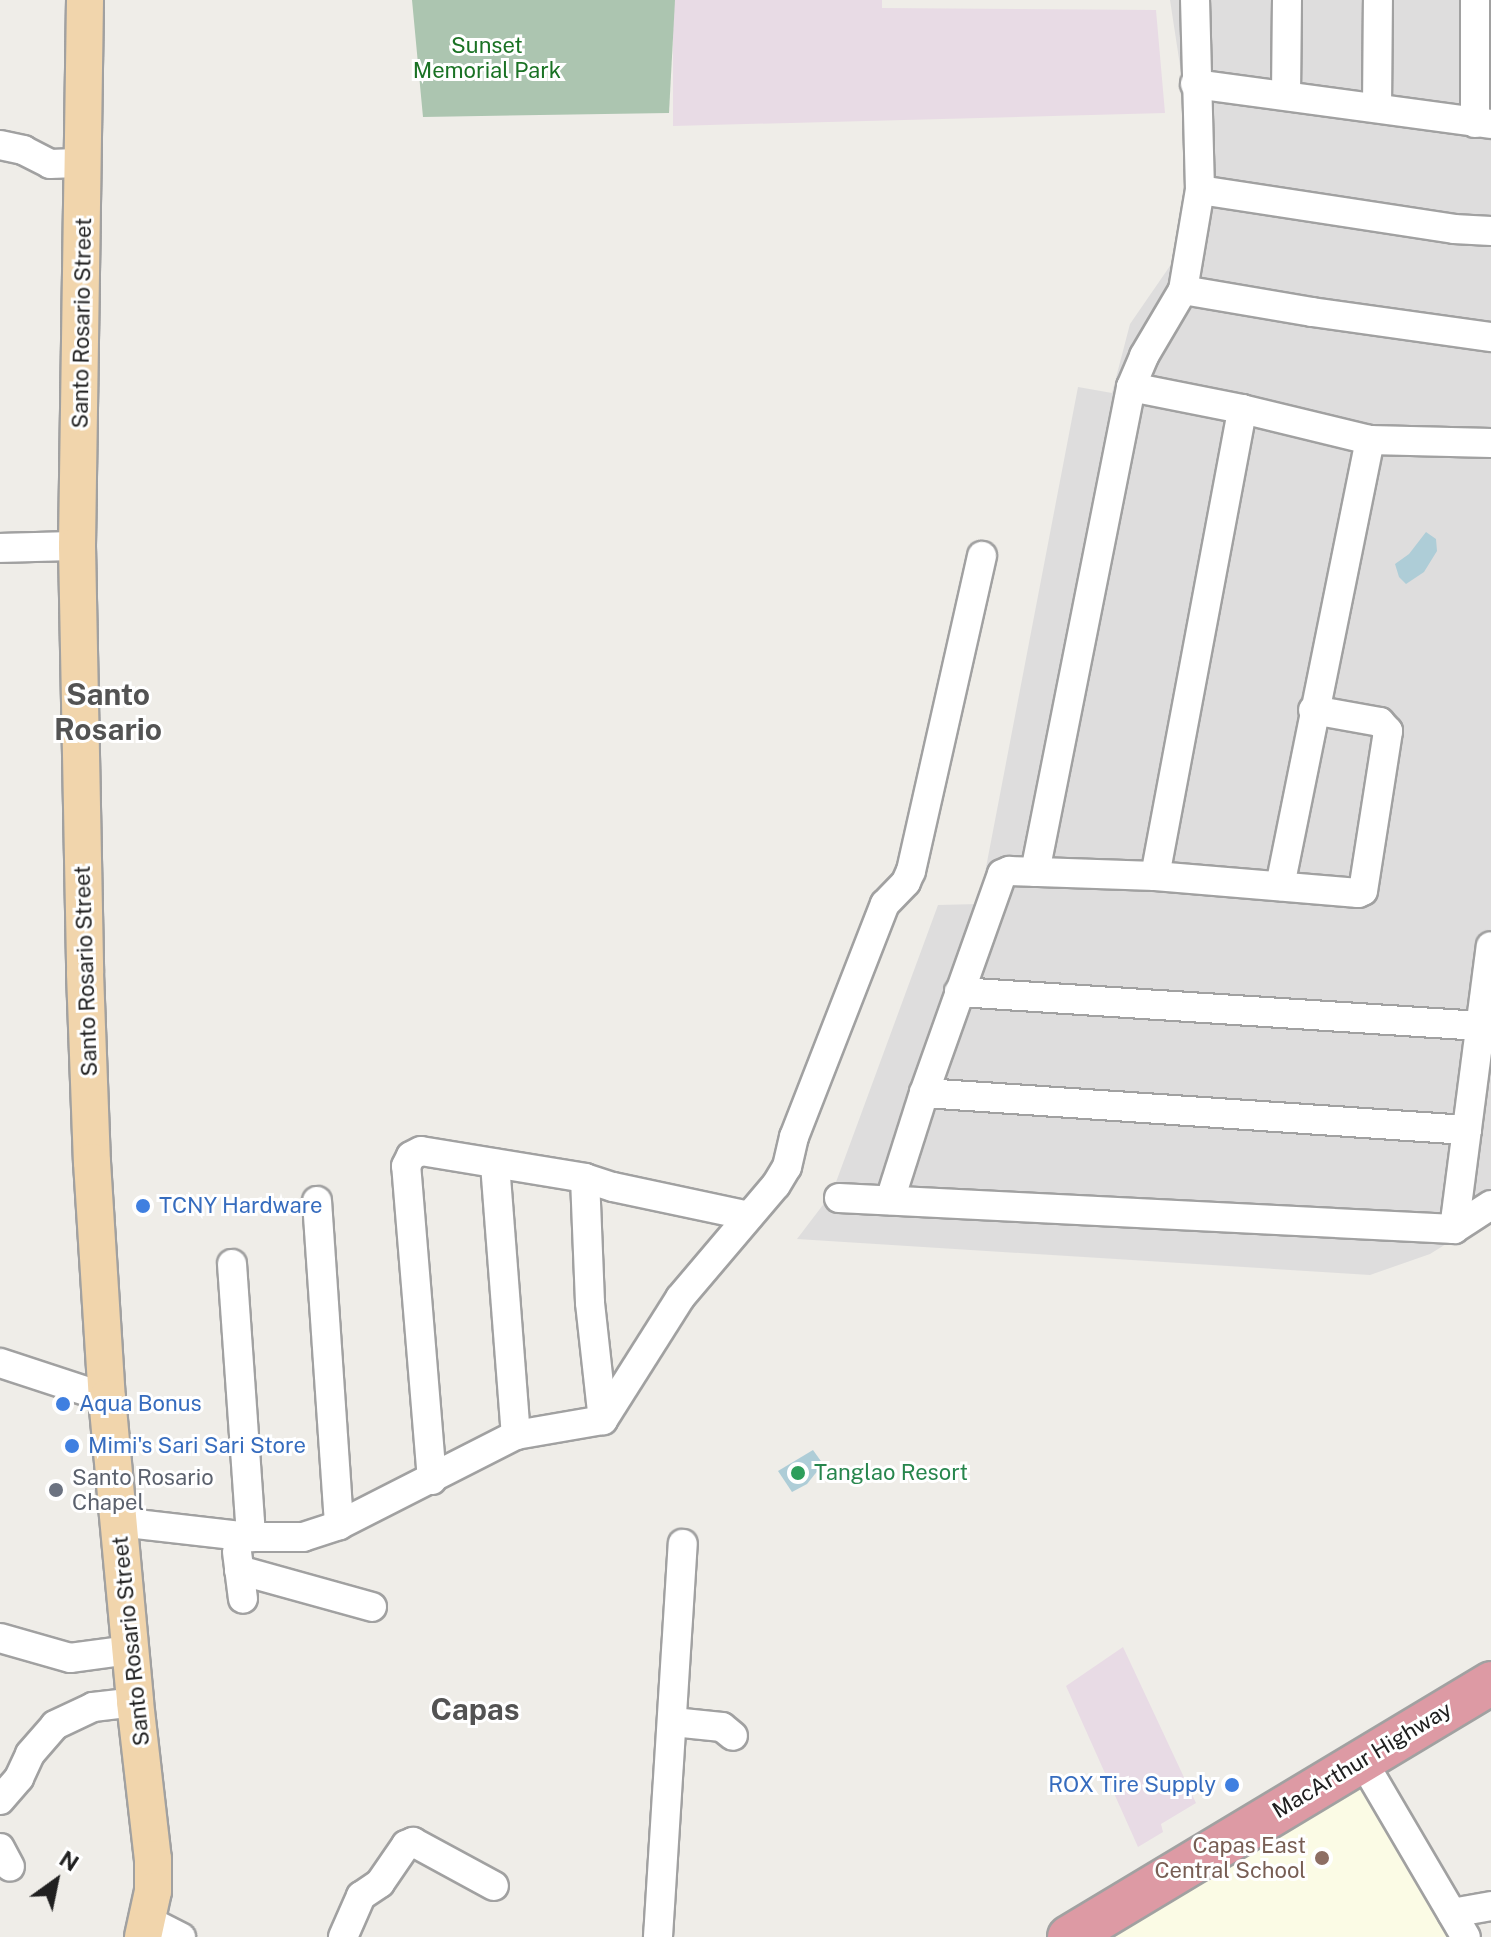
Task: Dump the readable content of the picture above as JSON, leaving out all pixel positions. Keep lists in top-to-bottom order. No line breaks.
{"streets":{"highway":["MacArthur Highway"],"main road":["Santo Rosario Street"]},"districts":["Santo Rosario","Capas"],"parks":["Sunset Memorial Park"],"places":["TCNY Hardware","Aqua Bonus","Mimi's Sari Sari Store","Tanglao Resort","Santo Rosario Chapel","ROX Tire Supply","Capas East Central School"],"north":"top right"}
